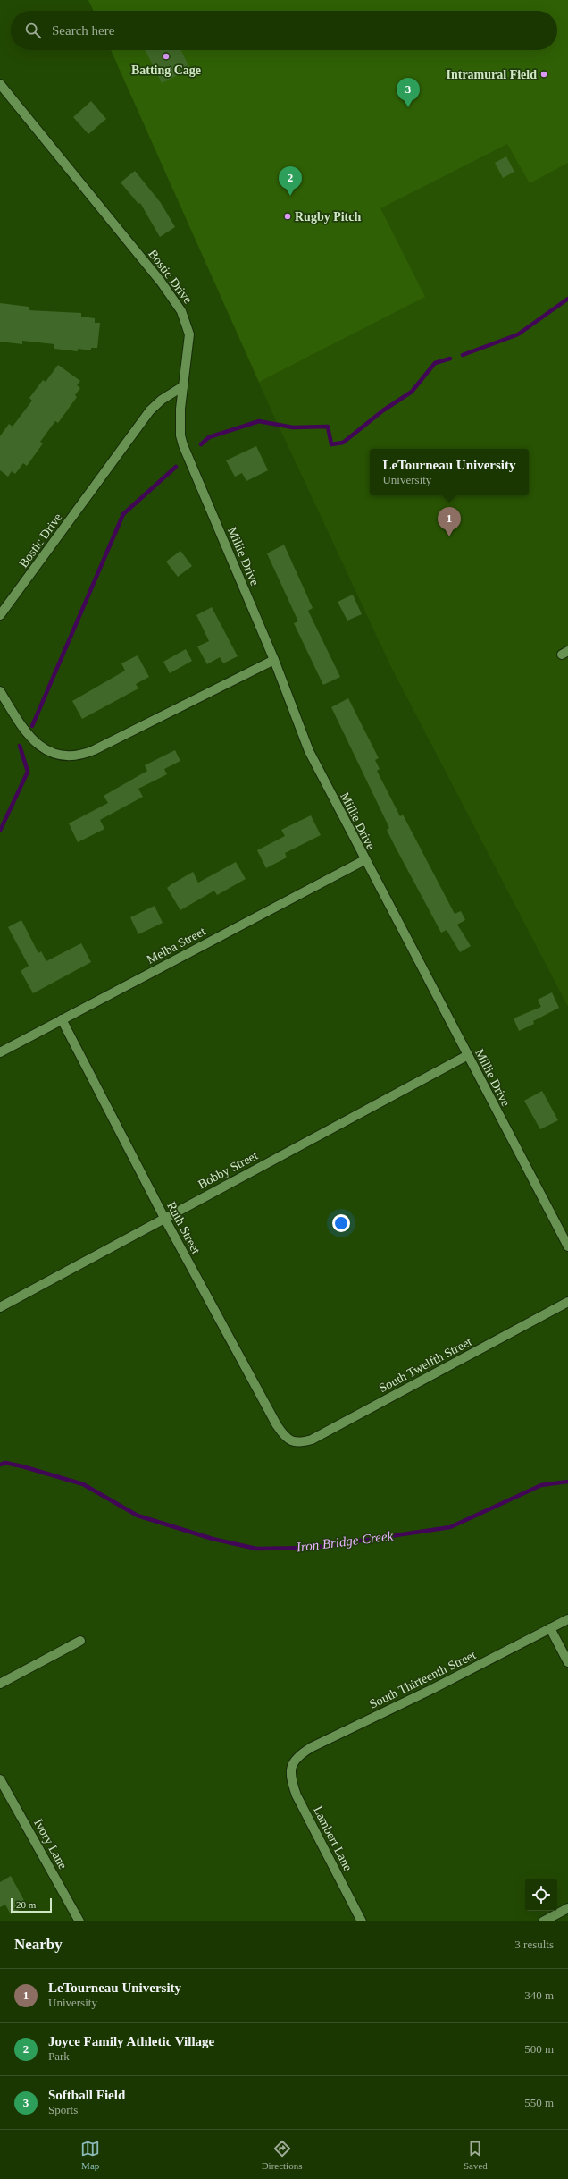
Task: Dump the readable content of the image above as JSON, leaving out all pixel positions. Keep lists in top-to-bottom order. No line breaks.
{"streets":{"street":["Bostic Drive","Millie Drive","Melba Street","Bobby Street","Ruth Street","South Twelfth Street","South Thirteenth Street","Lambert Lane","Ivory Lane"]},"crossings":[["Bostic Drive","Millie Drive"],["Millie Drive","Melba Street"],["Millie Drive","Bobby Street"],["Melba Street","Ruth Street"],["Bobby Street","Ruth Street"],["Ruth Street","South Twelfth Street"],["South Thirteenth Street","Lambert Lane"]],"water":["Iron Bridge Creek"],"places":["Batting Cage","Intramural Field","Rugby Pitch"],"scale_bar":"20 m","page":{"search":"Search here","pins":["3","2","1"],"popup":["LeTourneau University","University"],"scale":"20 m","heading":["Nearby","3 results"],"list":[{"mark":"1","name":"LeTourneau University","note":"University","value":"340 m"},{"mark":"2","name":"Joyce Family Athletic Village","note":"Park","value":"500 m"},{"mark":"3","name":"Softball Field","note":"Sports","value":"550 m"}],"nav":["Map","Directions","Saved"]}}
